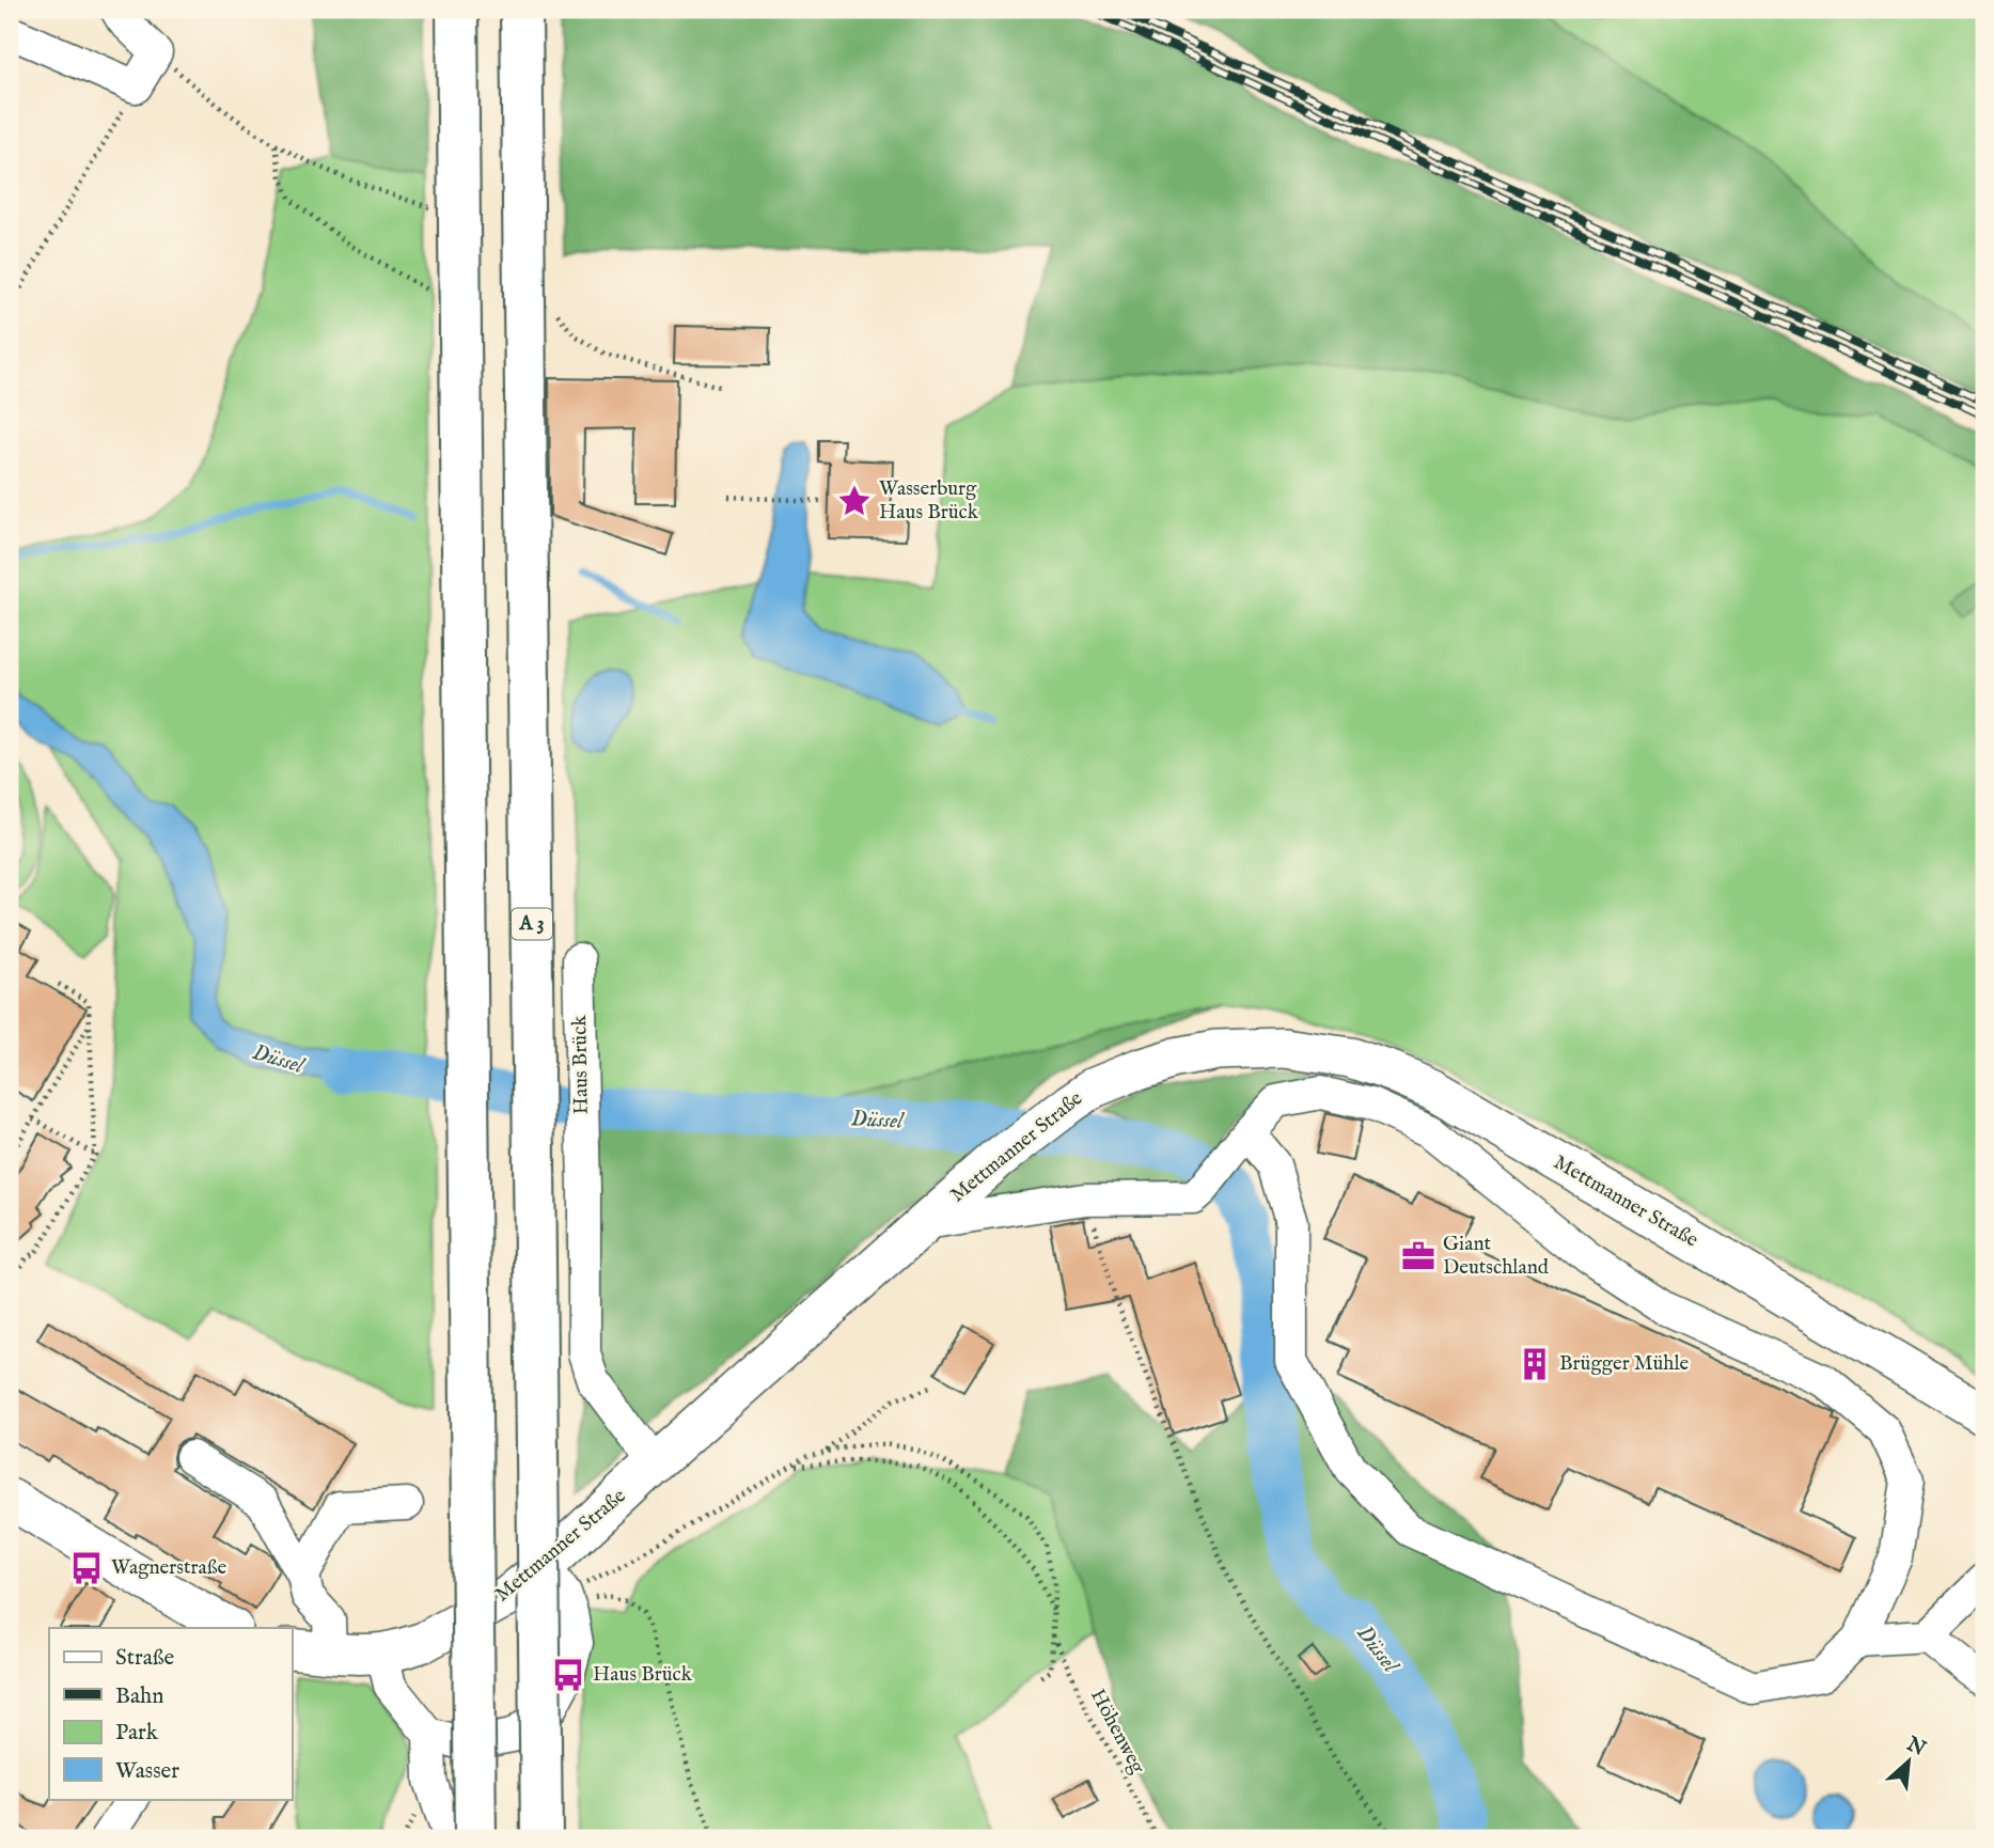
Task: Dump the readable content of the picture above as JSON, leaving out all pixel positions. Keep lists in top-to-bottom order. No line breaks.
{"streets":{"highway":["A 3"],"main road":["Mettmanner Straße"],"street":["Haus Brück"],"path":["Höhenweg"]},"crossings":[["Haus Brück","Mettmanner Straße"]],"water":["Düssel"],"places":{"place":["Wasserburg Haus Brück"],"office":["Giant Deutschland"],"building":["Brügger Mühle"],"bus stop":["Wagnerstraße","Haus Brück"]},"legend":["Straße","Bahn","Park","Wasser"],"north":"top right"}
